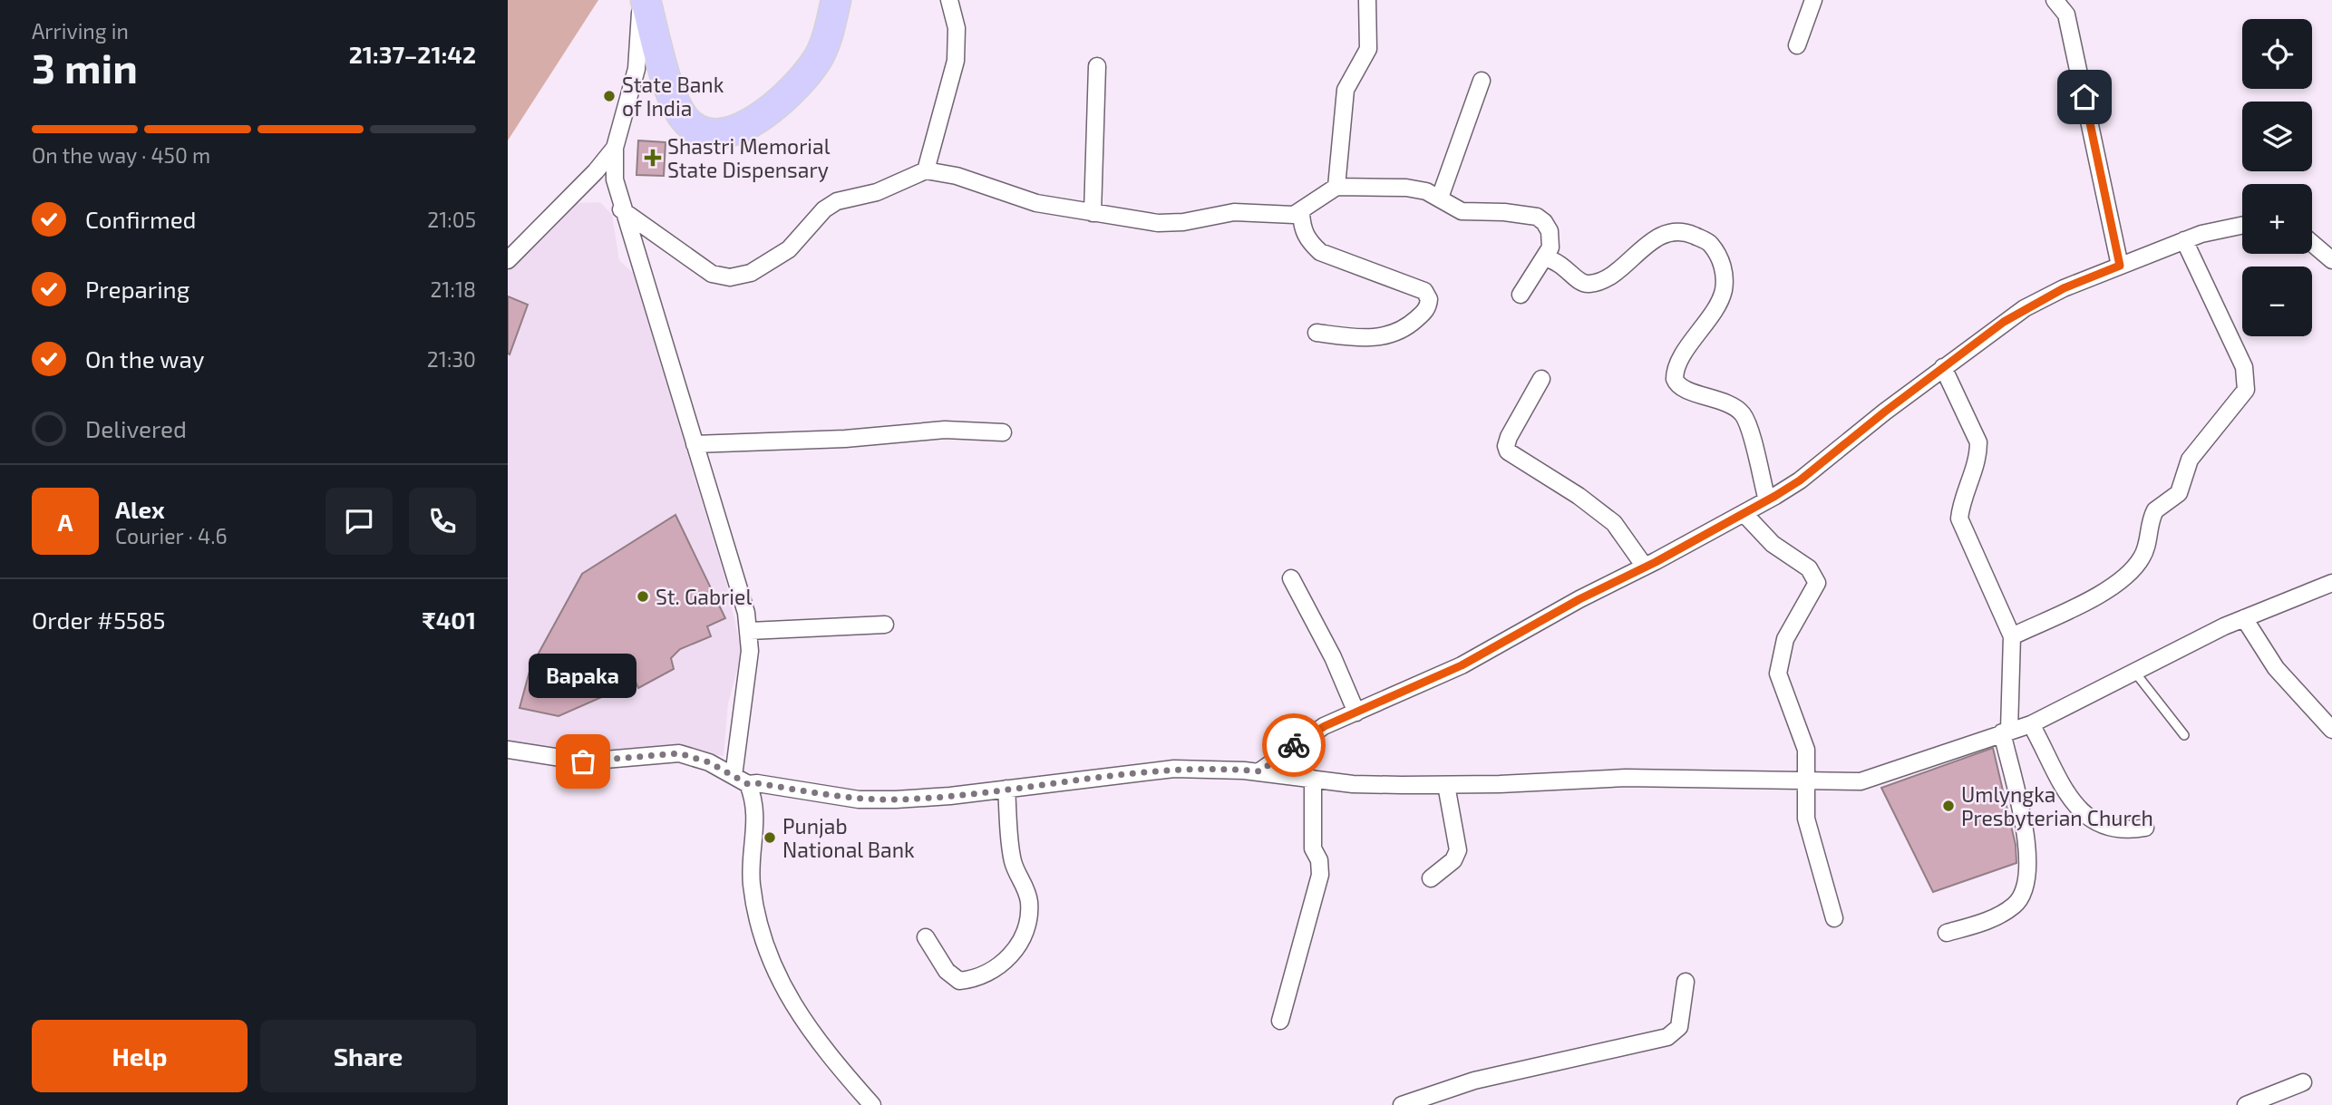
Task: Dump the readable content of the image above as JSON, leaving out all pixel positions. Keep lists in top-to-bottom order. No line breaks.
{"places":{"other":["State Bank of India","St. Gabriel","Bapaka","Umlyngka Presbyterian Church","Punjab National Bank"],"health":["Shastri Memorial State Dispensary"]},"page":{"heading":["3 min","Arriving in","21:37–21:42"],"panel":["Alex","Courier · 4.6","Order #5585","₹401"],"map_buttons":["+","−"],"bar":"On the way · 450 m","list":[["Confirmed","21:05"],["Preparing","21:18"],["On the way","21:30"],"Delivered"],"round":"A","bubble":"Bapaka","buttons":["Help","Share"]}}
